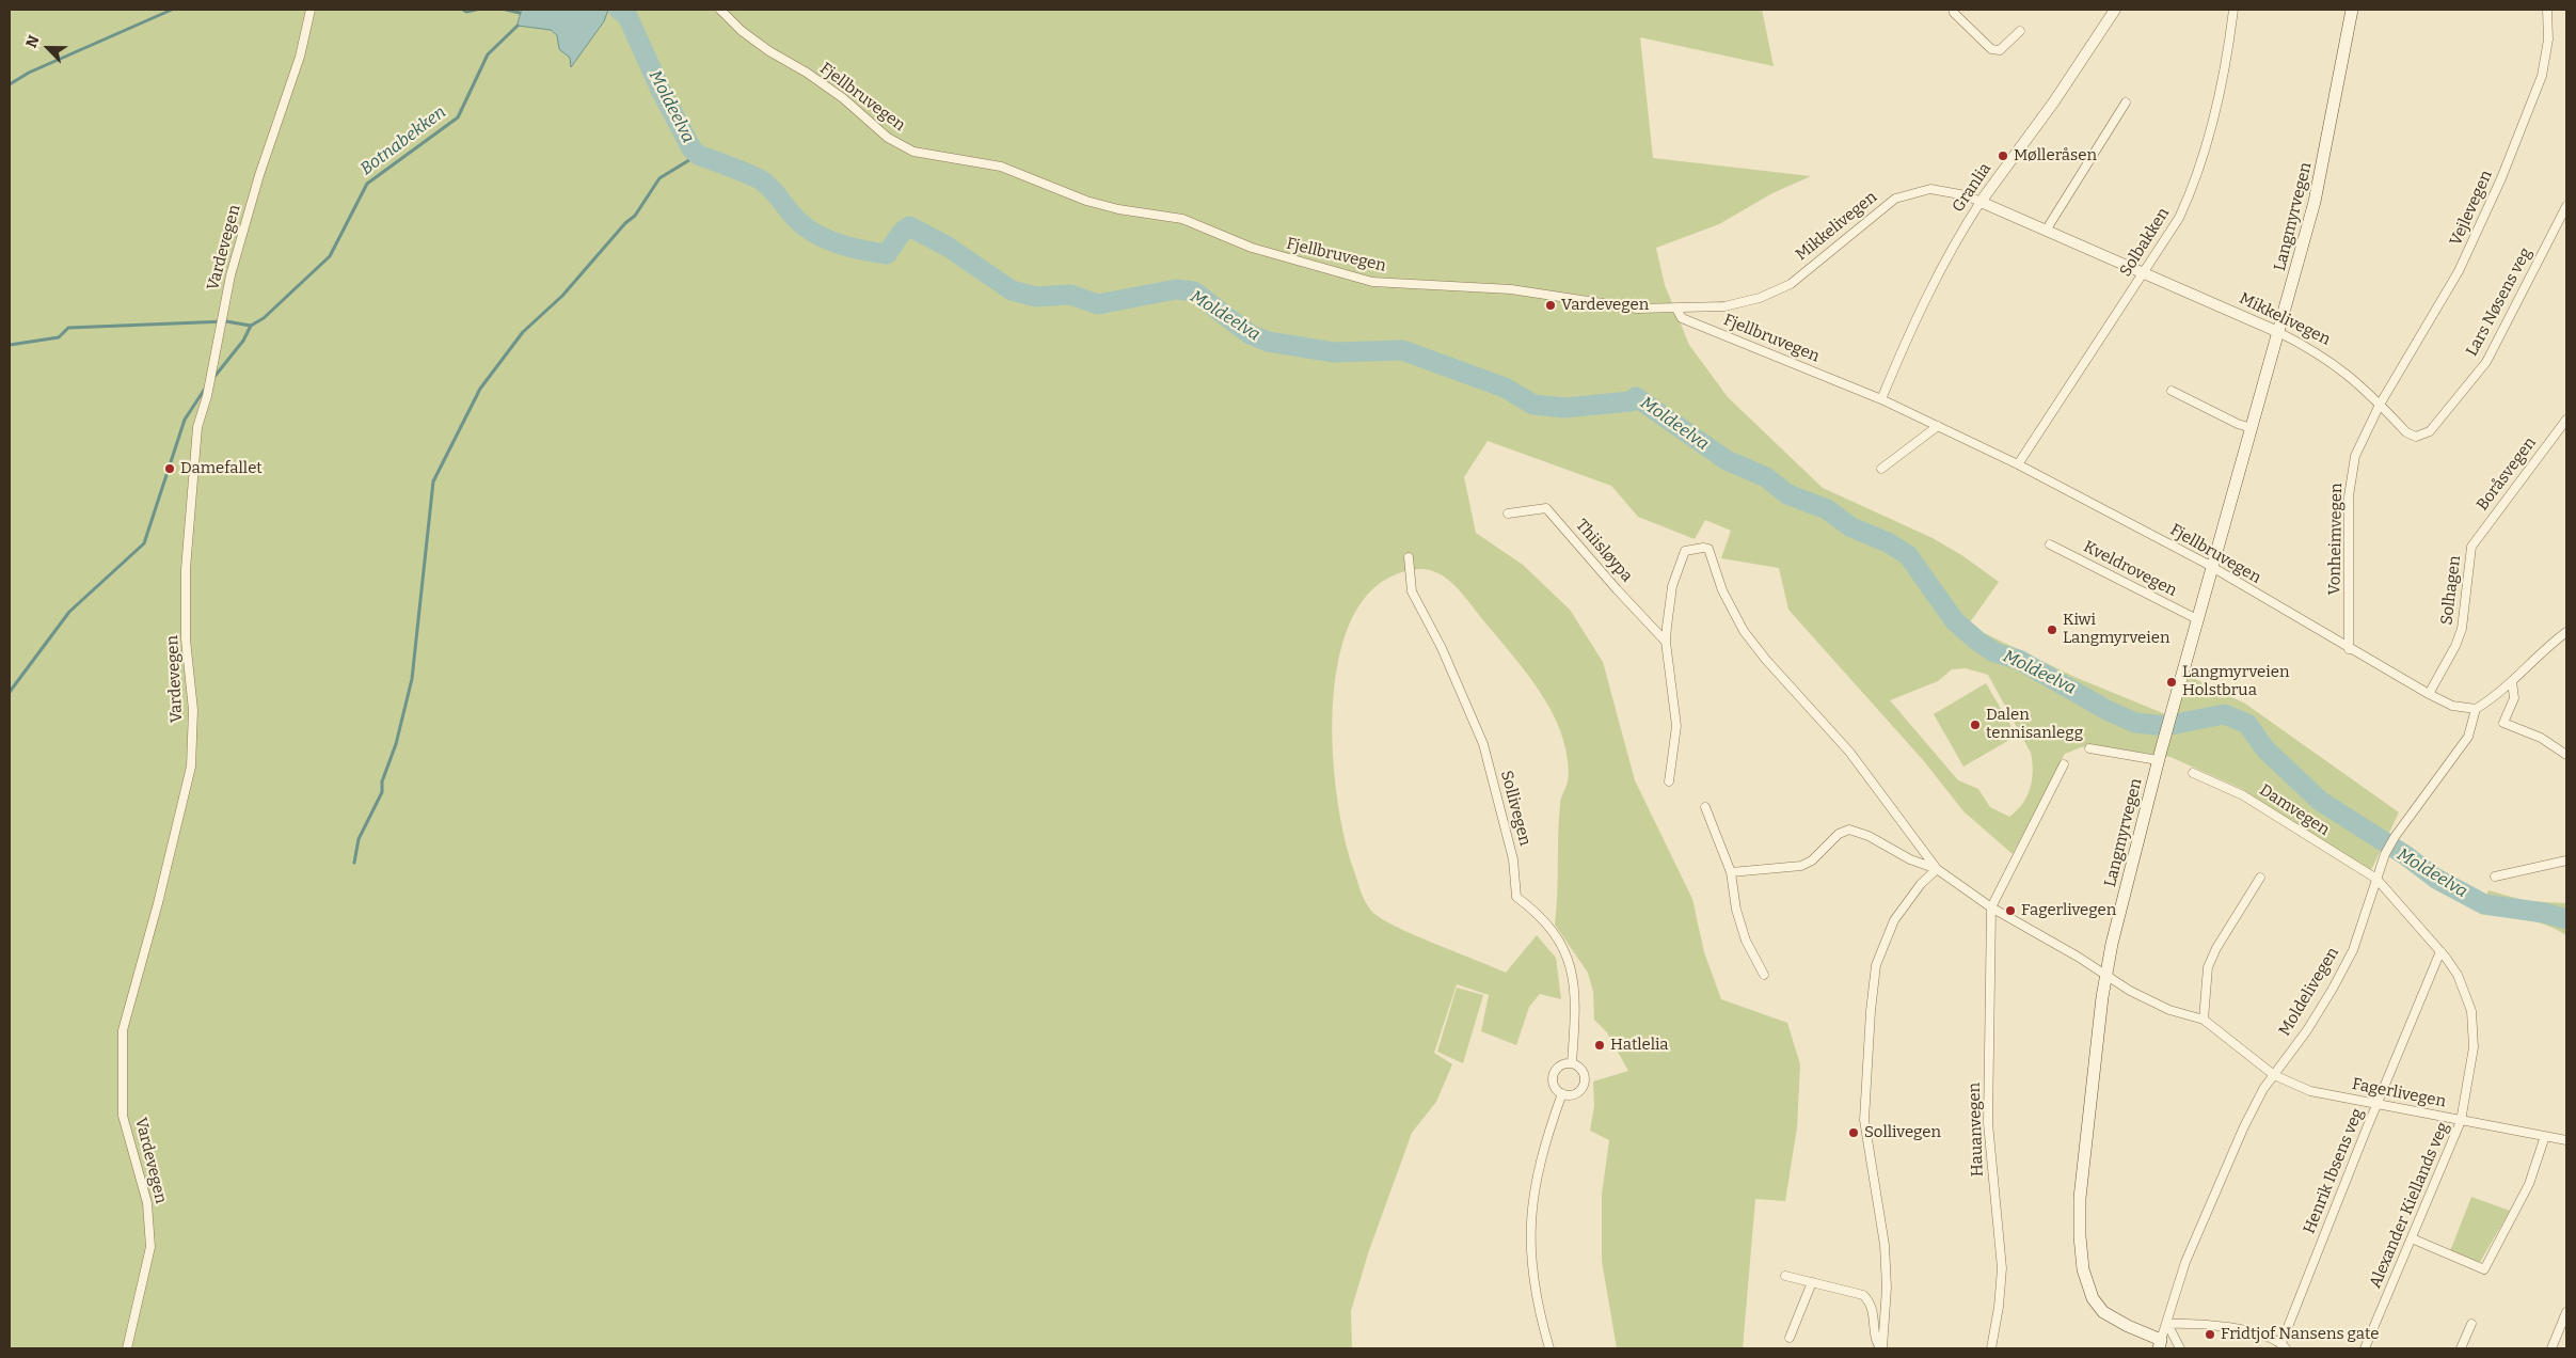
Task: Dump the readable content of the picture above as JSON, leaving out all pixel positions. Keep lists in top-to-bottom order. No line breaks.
{"streets":{"main road":["Langmyrvegen"],"street":["Fjellbruvegen","Granlia","Vejlevegen","Mikkelivegen","Solbakken","Vardevegen","Lars Nøsens veg","Boråsvegen","Vonheimvegen","Thiisløypa","Kveldrovegen","Solhagen","Sollivegen","Damvegen","Moldelivegen","Fagerlivegen","Hauanvegen","Henrik Ibsens veg","Alexander Kiellands veg"]},"crossings":[["Fjellbruvegen","Granlia"],["Fjellbruvegen","Langmyrvegen"],["Fjellbruvegen","Mikkelivegen"],["Fjellbruvegen","Solbakken"],["Fjellbruvegen","Vonheimvegen"],["Fjellbruvegen","Solhagen"],["Fjellbruvegen","Moldelivegen"],["Granlia","Mikkelivegen"],["Vejlevegen","Mikkelivegen"],["Vejlevegen","Lars Nøsens veg"],["Vejlevegen","Vonheimvegen"],["Langmyrvegen","Mikkelivegen"],["Langmyrvegen","Kveldrovegen"],["Langmyrvegen","Moldelivegen"],["Langmyrvegen","Fagerlivegen"],["Mikkelivegen","Solbakken"],["Mikkelivegen","Lars Nøsens veg"],["Mikkelivegen","Vonheimvegen"],["Lars Nøsens veg","Vonheimvegen"],["Boråsvegen","Solhagen"],["Thiisløypa","Fagerlivegen"],["Damvegen","Moldelivegen"],["Damvegen","Alexander Kiellands veg"],["Moldelivegen","Fagerlivegen"],["Moldelivegen","Alexander Kiellands veg"],["Fagerlivegen","Hauanvegen"],["Fagerlivegen","Henrik Ibsens veg"],["Fagerlivegen","Alexander Kiellands veg"],["Henrik Ibsens veg","Alexander Kiellands veg"]],"water":["Moldeelva","Botnabekken"],"places":["Mølleråsen","Vardevegen","Damefallet","Kiwi Langmyrveien","Langmyrveien Holstbrua","Dalen tennisanlegg","Fagerlivegen","Hatlelia","Sollivegen","Fridtjof Nansens gate"],"north":"top left"}
